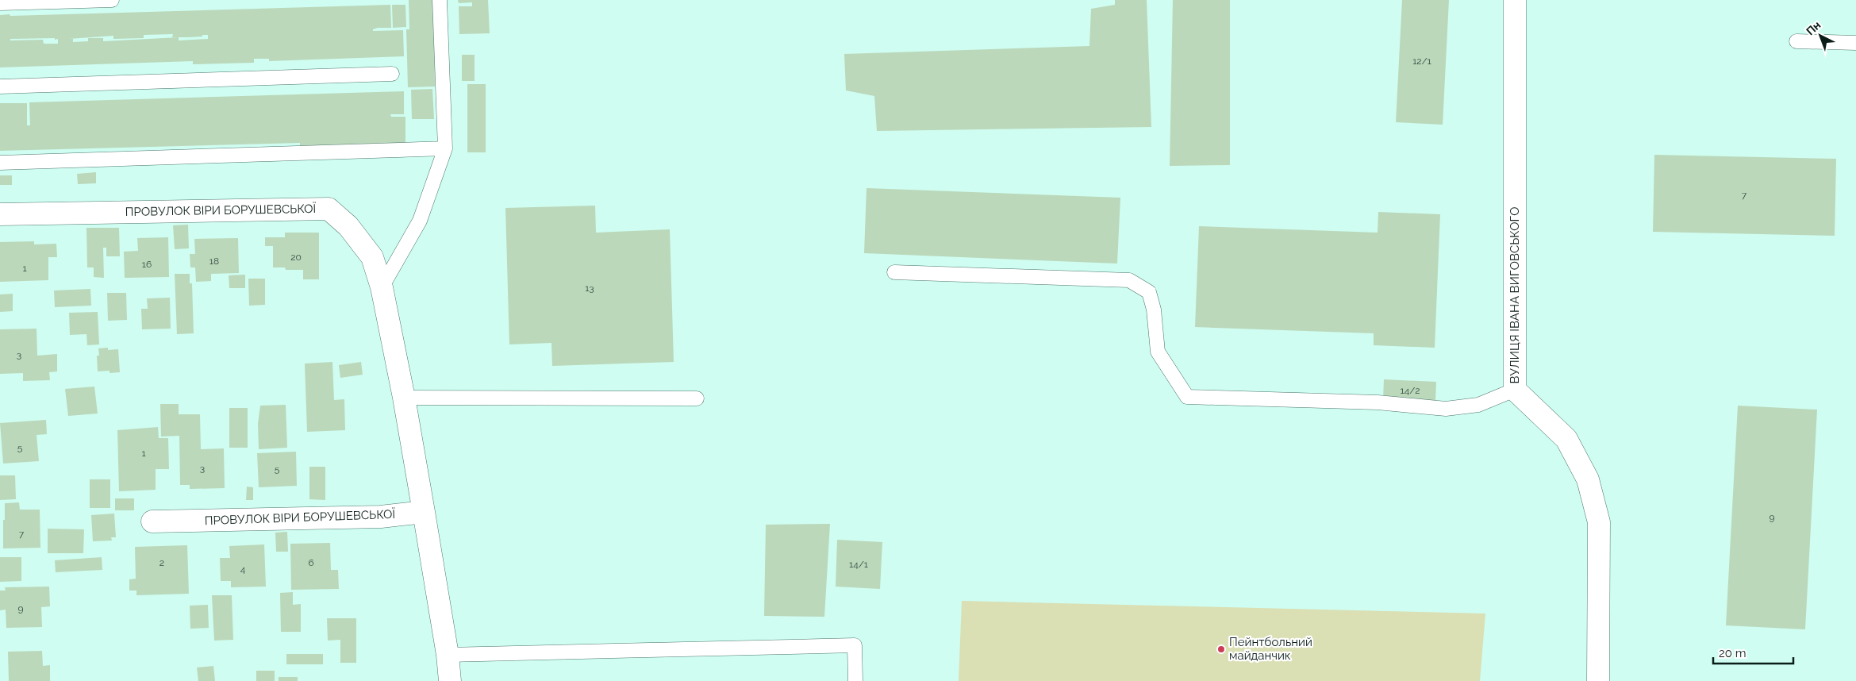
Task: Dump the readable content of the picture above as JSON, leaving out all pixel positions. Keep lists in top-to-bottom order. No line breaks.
{"streets":{"street":["ПРОВУЛОК ВІРИ БОРУШЕВСЬКОЇ","ВУЛИЦЯ ІВАНА ВИГОВСЬКОГО"]},"places":["Пейнтбольний майданчик"],"house_numbers":["12/1","7","20","18","16","1","13","3","14/2","5","1","3","5","9","7","2","6","14/1","4","9"],"scale_bar":"20 m","north":"top left"}
